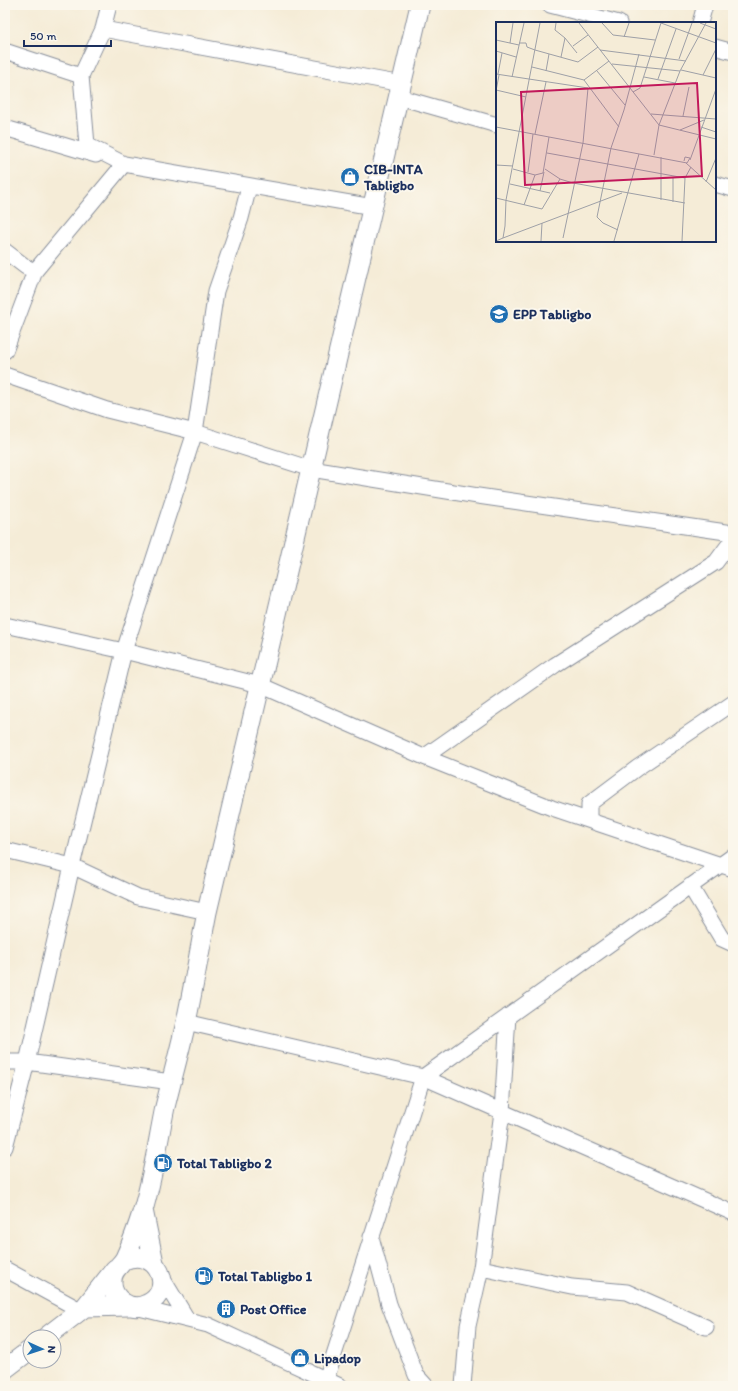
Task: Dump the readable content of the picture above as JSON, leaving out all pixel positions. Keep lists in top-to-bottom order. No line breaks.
{"places":{"shop":["CIB-INTA Tabligbo","Lipadop"],"school or university":["EPP Tabligbo"],"fuel station":["Total Tabligbo 2","Total Tabligbo 1"],"building":["Post Office"]},"scale_bar":"50 m","north":"right"}
